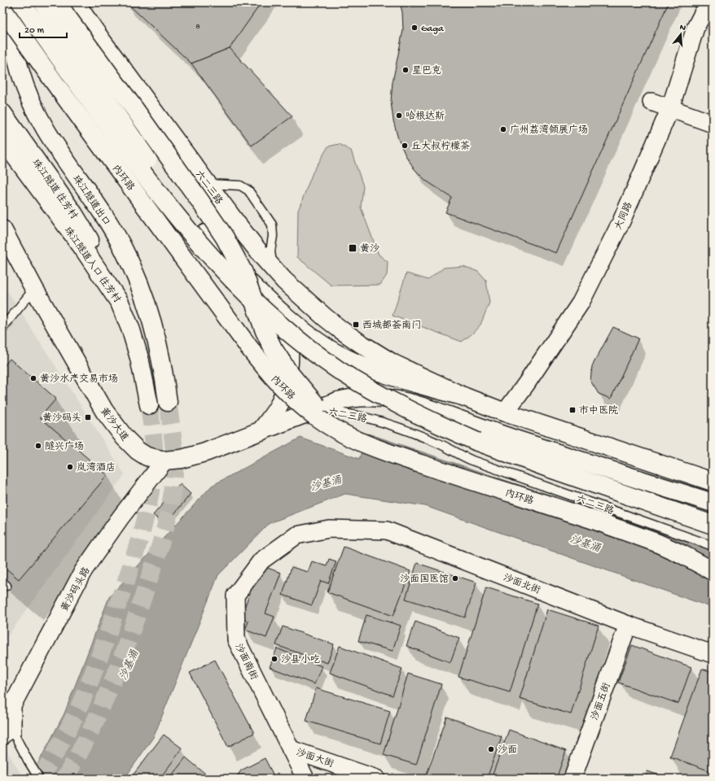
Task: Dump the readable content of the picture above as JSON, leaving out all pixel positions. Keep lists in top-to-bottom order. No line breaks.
{"streets":{"main road":["内环路","六二三路","珠江隧道 往芳村","珠江隧道出口","珠江隧道入口 往芳村","黄沙大道"],"street":["大同路","沙面北街","黄沙码头路","沙面南街","沙面五街","沙面大街"]},"crossings":[["内环路","珠江隧道出口"],["六二三路","大同路"],["六二三路","黄沙大道"],["珠江隧道 往芳村","珠江隧道入口 往芳村"],["黄沙大道","黄沙码头路"],["沙面北街","沙面南街"],["沙面北街","沙面五街"],["沙面南街","沙面大街"]],"water":["沙基涌"],"places":{"other":["Gaga","星巴克","哈根达斯","广州荔湾领展广场","丘大叔柠檬茶","黄沙水产交易市场","隧兴广场","岚湾酒店","沙面国医馆","沙县小吃","沙面"],"transit":["黄沙","西城都荟南门","市中医院","黄沙码头"]},"house_numbers":["8"],"scale_bar":"20 m","north":"top"}
